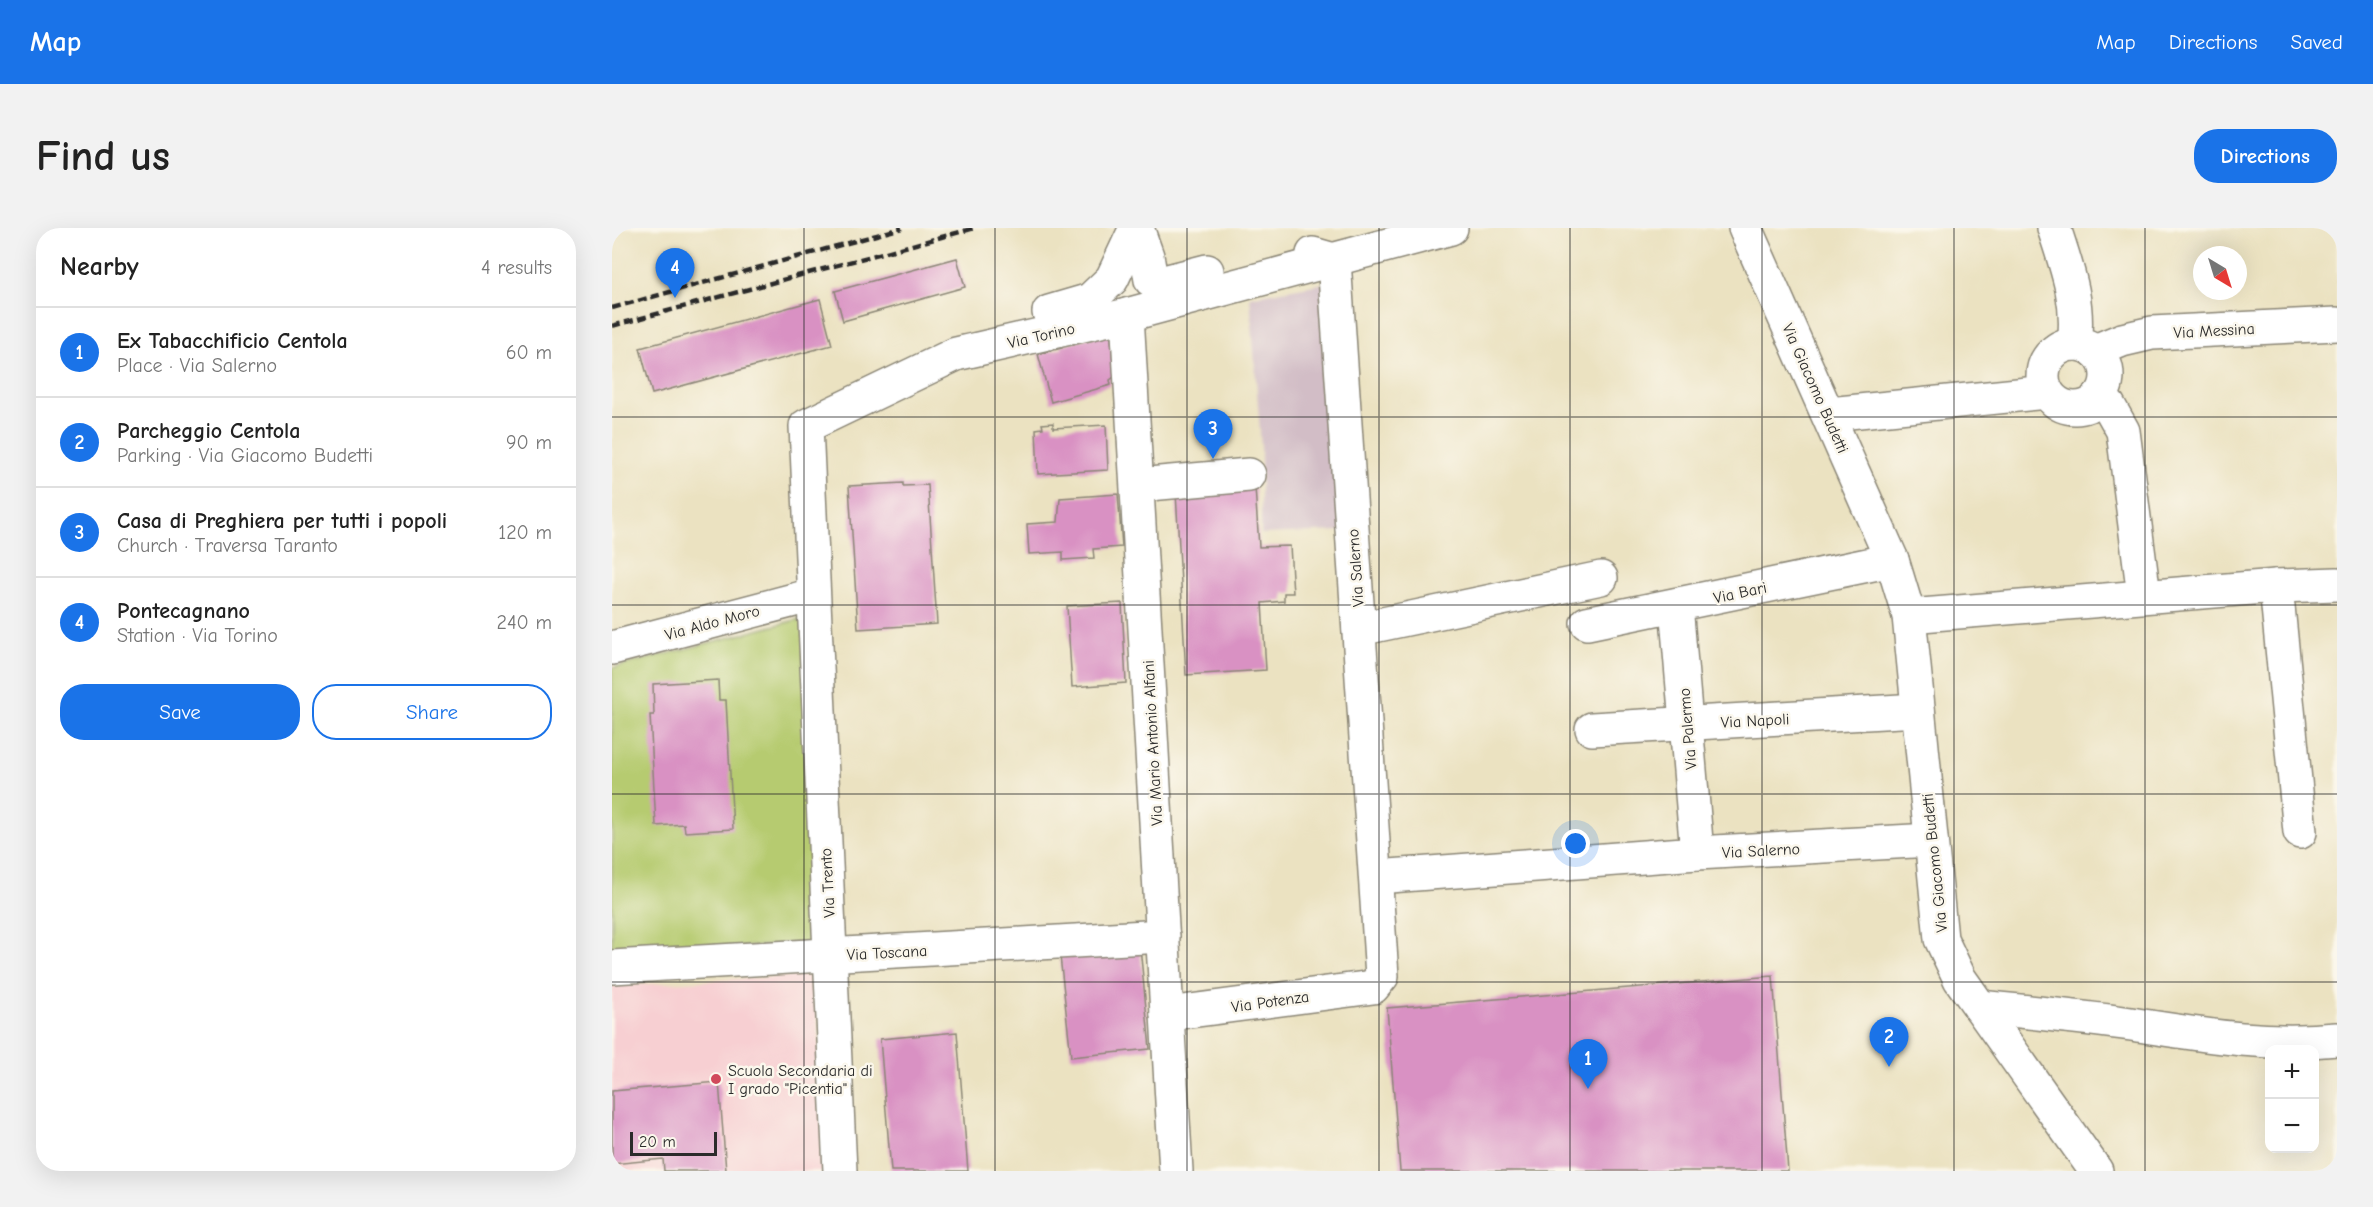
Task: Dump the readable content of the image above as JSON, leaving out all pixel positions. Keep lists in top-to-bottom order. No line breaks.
{"streets":{"street":["Via Messina","Via Torino","Via Giacomo Budetti","Via Salerno","Via Bari","Via Aldo Moro","Via Napoli","Via Palermo","Via Mario Antonio Alfani","Via Trento","Via Toscana","Via Potenza"]},"crossings":[["Via Torino","Via Salerno"],["Via Torino","Via Aldo Moro"],["Via Torino","Via Mario Antonio Alfani"],["Via Torino","Via Trento"],["Via Giacomo Budetti","Via Salerno"],["Via Giacomo Budetti","Via Bari"],["Via Giacomo Budetti","Via Napoli"],["Via Salerno","Via Palermo"],["Via Salerno","Via Potenza"],["Via Bari","Via Palermo"],["Via Aldo Moro","Via Trento"],["Via Napoli","Via Palermo"],["Via Mario Antonio Alfani","Via Toscana"],["Via Mario Antonio Alfani","Via Potenza"],["Via Trento","Via Toscana"]],"places":["Scuola Secondaria di I grado \"Picentia\""],"scale_bar":"20 m","north":"bottom right","page":{"header":"Map","nav":["Map","Directions","Saved"],"buttons":["Directions",["Save","Share"]],"title":"Find us","heading":["Nearby","4 results"],"pins":["4","3","2","1"],"list":[{"mark":"1","name":"Ex Tabacchificio Centola","note":"Place · Via Salerno","value":"60 m"},{"mark":"2","name":"Parcheggio Centola","note":"Parking · Via Giacomo Budetti","value":"90 m"},{"mark":"3","name":"Casa di Preghiera per tutti i popoli","note":"Church · Traversa Taranto","value":"120 m"},{"mark":"4","name":"Pontecagnano","note":"Station · Via Torino","value":"240 m"}],"map_buttons":["+","−"],"scale":"20 m"}}
